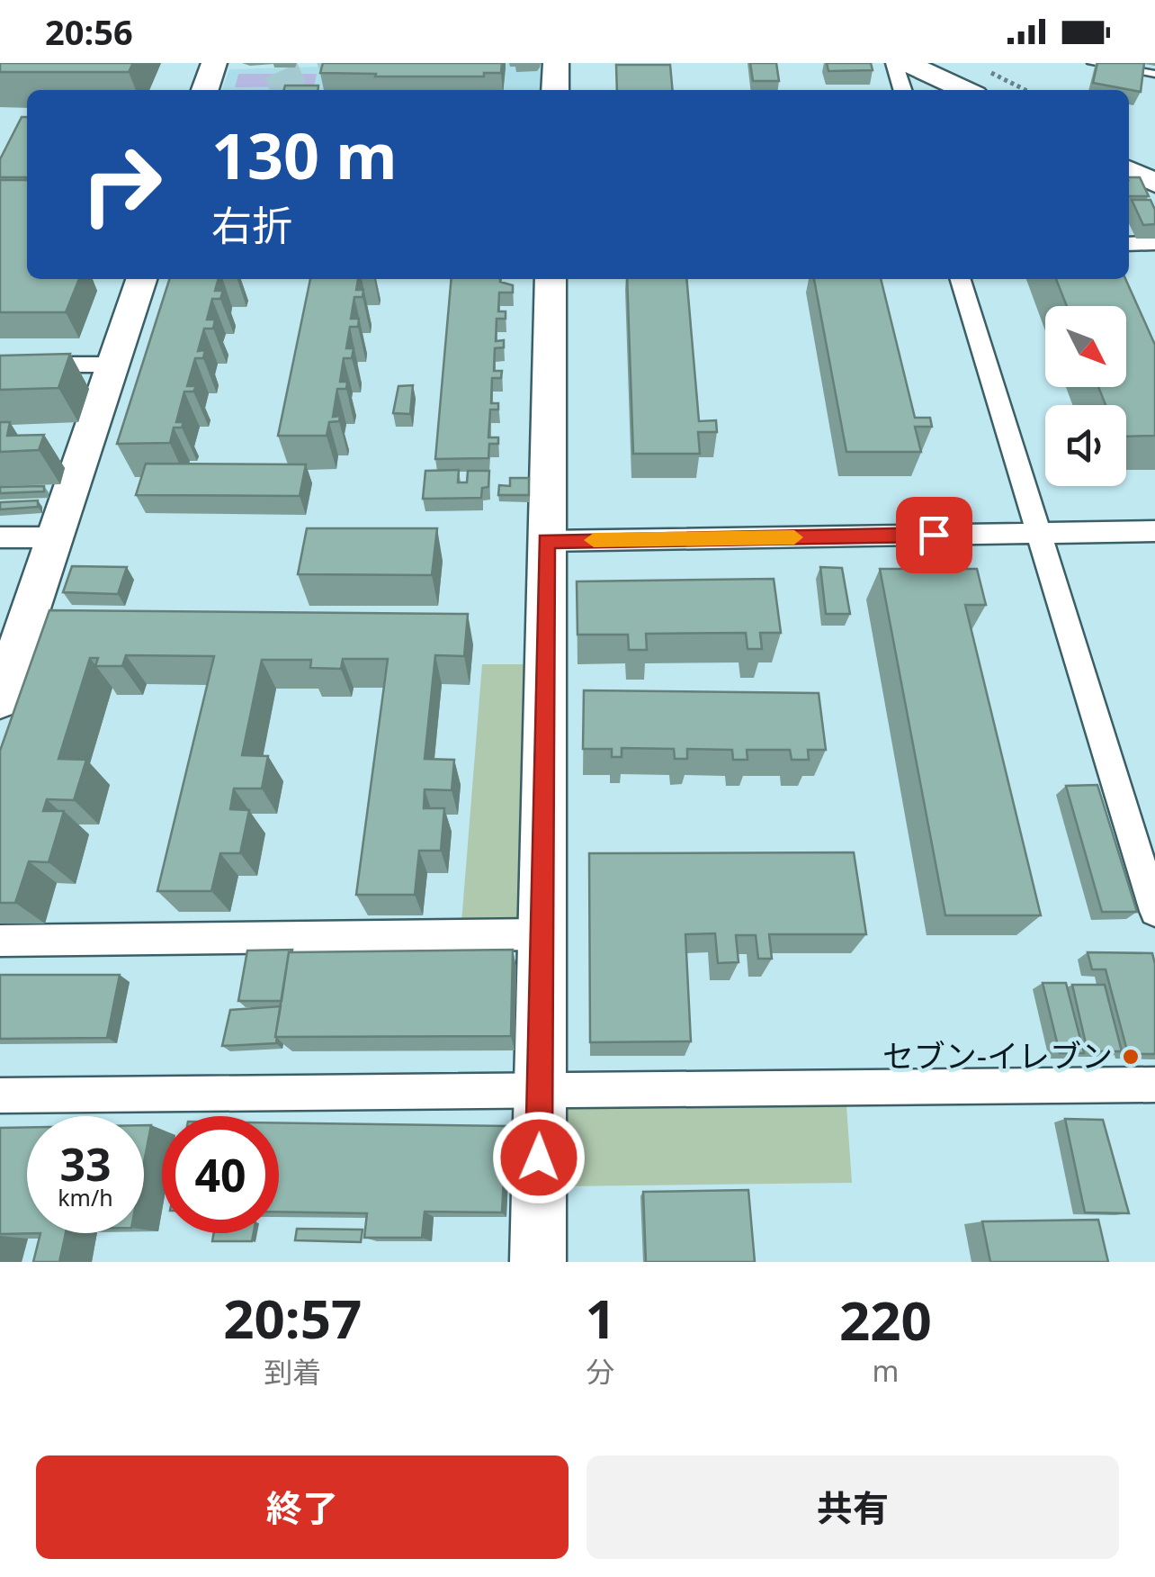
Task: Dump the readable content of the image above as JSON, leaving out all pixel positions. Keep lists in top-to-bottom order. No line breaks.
{"places":["セブン-イレブン"],"north":"bottom right","page":{"status":"20:56","turn":["130 m","右折"],"speed":"33 km/h","limit":"40","eta":["20:57","到着","1","分","220","m"],"buttons":["終了","共有"]}}
